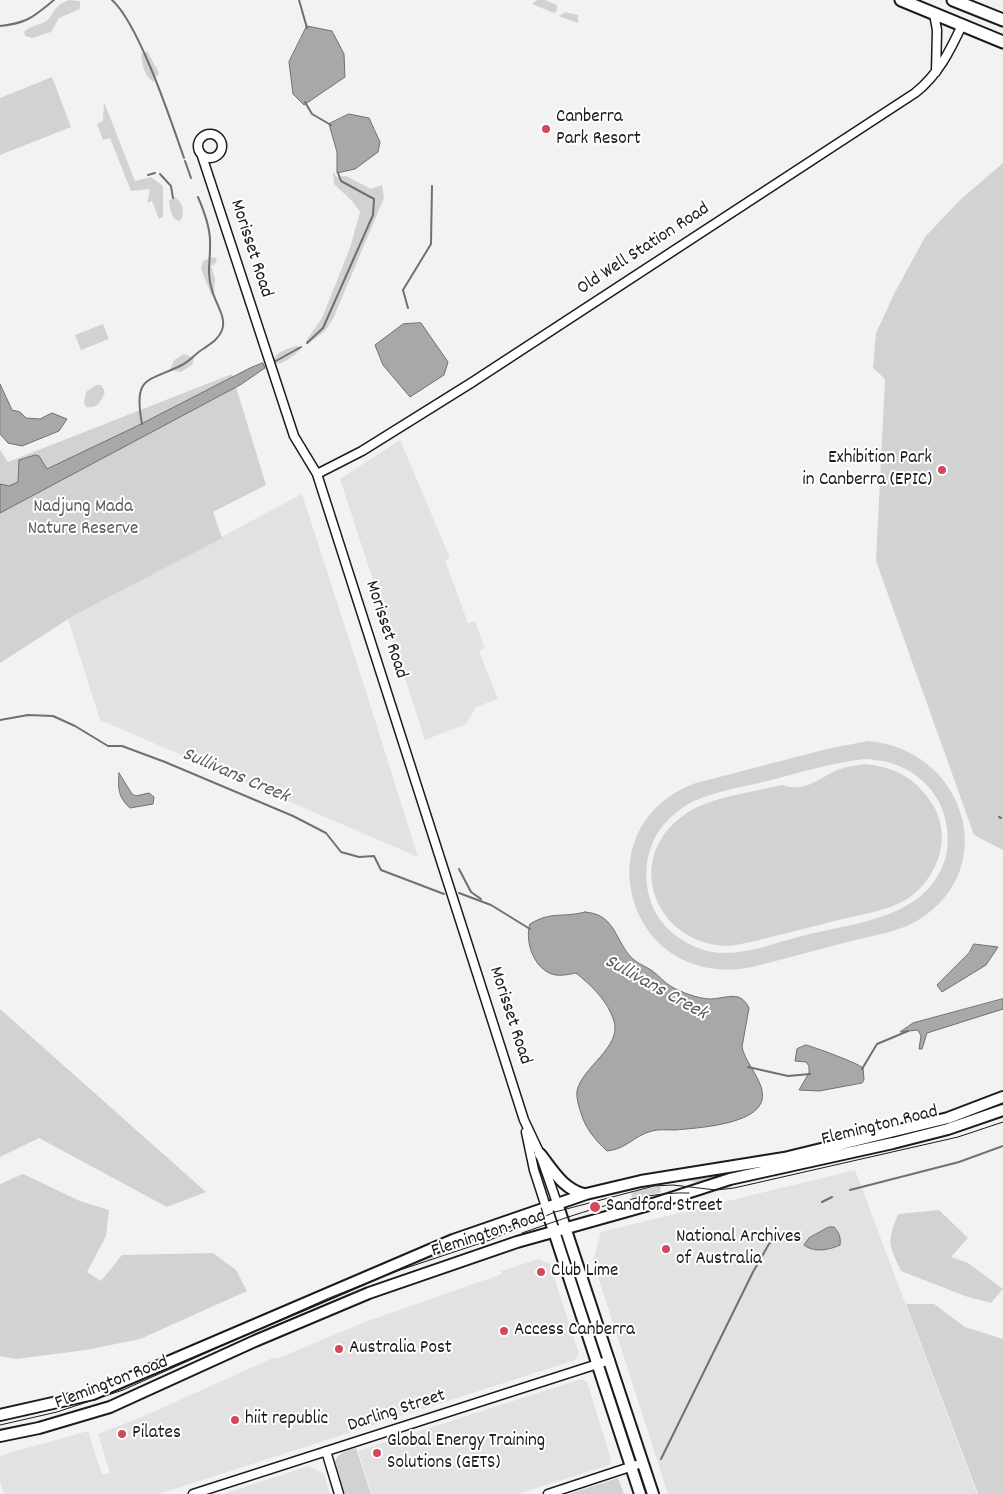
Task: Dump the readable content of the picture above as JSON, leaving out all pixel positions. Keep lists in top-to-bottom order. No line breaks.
{"streets":{"main road":["Morisset Road","Flemington Road"],"street":["Old Well Station Road","Darling Street"]},"crossings":[["Morisset Road","Old Well Station Road"],["Morisset Road","Flemington Road"]],"water":["Sullivans Creek"],"parks":["Nadjung Mada Nature Reserve"],"places":["Canberra Park Resort","Exhibition Park in Canberra (EPIC)","Sandford Street","National Archives of Australia","Club Lime","Access Canberra","Australia Post","hiit republic","Pilates","Global Energy Training Solutions (GETS)"]}
